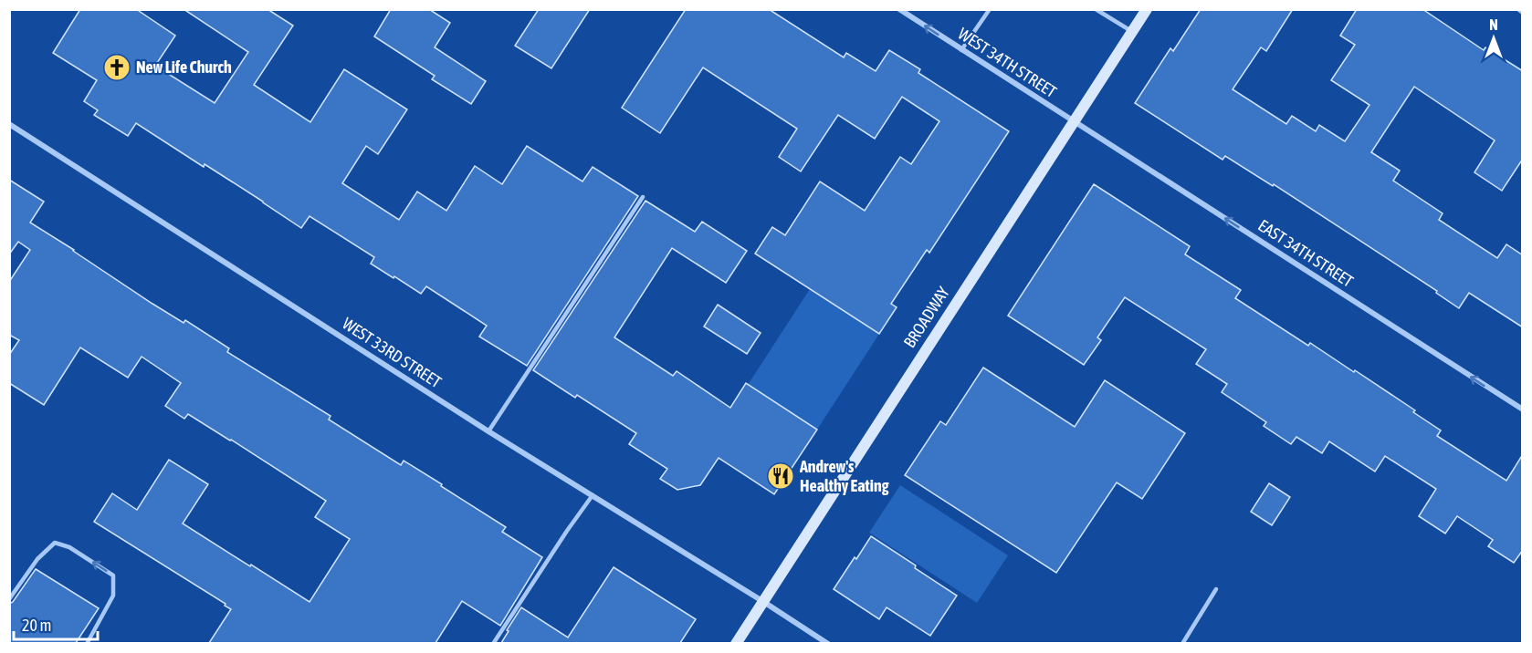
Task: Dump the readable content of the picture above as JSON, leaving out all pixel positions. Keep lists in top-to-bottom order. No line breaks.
{"streets":{"street":["WEST 34TH STREET","EAST 34TH STREET","BROADWAY","WEST 33RD STREET"]},"crossings":[["WEST 34TH STREET","EAST 34TH STREET"],["WEST 34TH STREET","BROADWAY"],["EAST 34TH STREET","BROADWAY"],["BROADWAY","WEST 33RD STREET"]],"one_way":["WEST 34TH STREET","EAST 34TH STREET"],"places":{"church":["New Life Church"],"restaurant":["Andrew's Healthy Eating"]},"scale_bar":"20 m","north":"top"}
